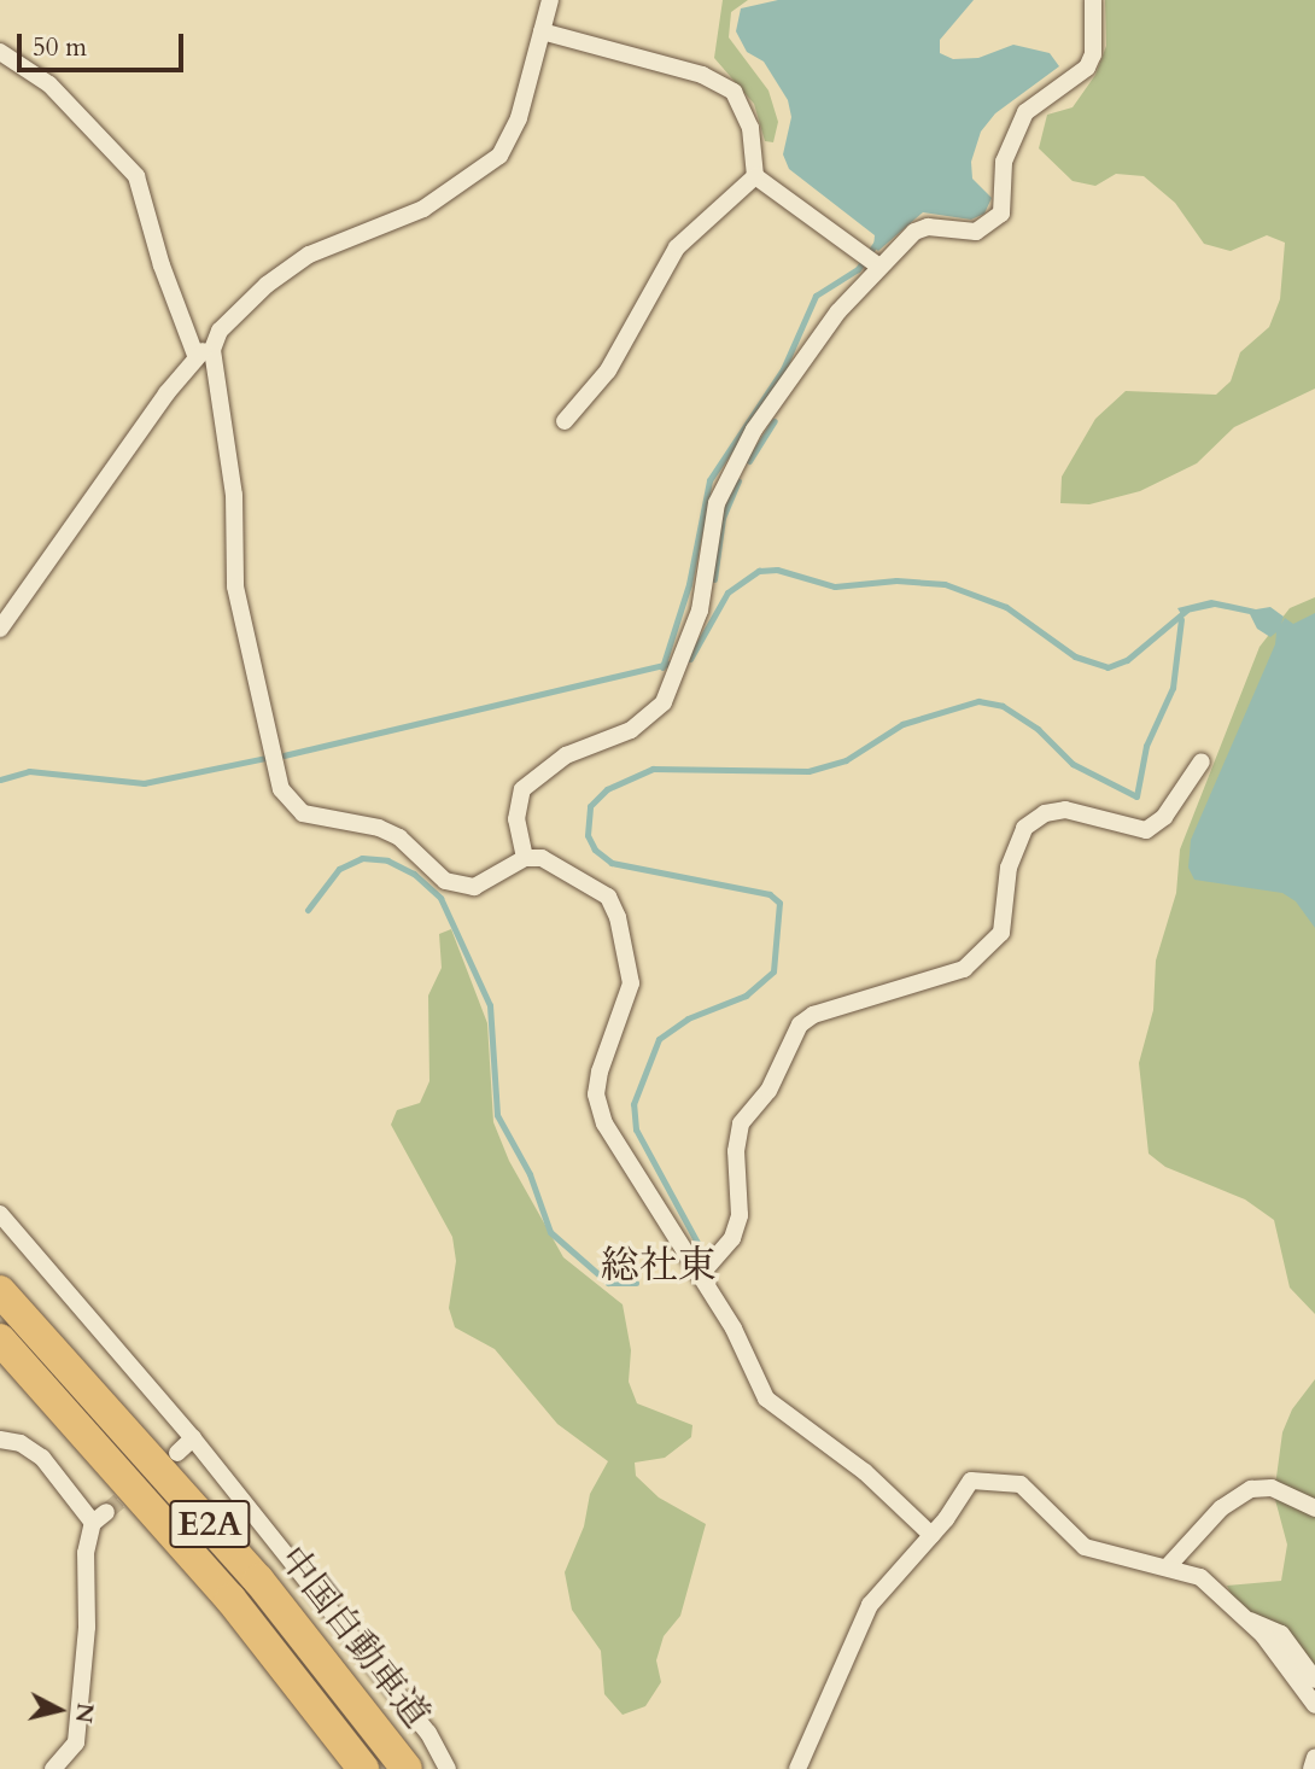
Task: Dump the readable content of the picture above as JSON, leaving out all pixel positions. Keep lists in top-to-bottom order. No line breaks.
{"streets":{"highway":["E2A","中国自動車道"]},"districts":["総社東"],"scale_bar":"50 m","north":"right"}
